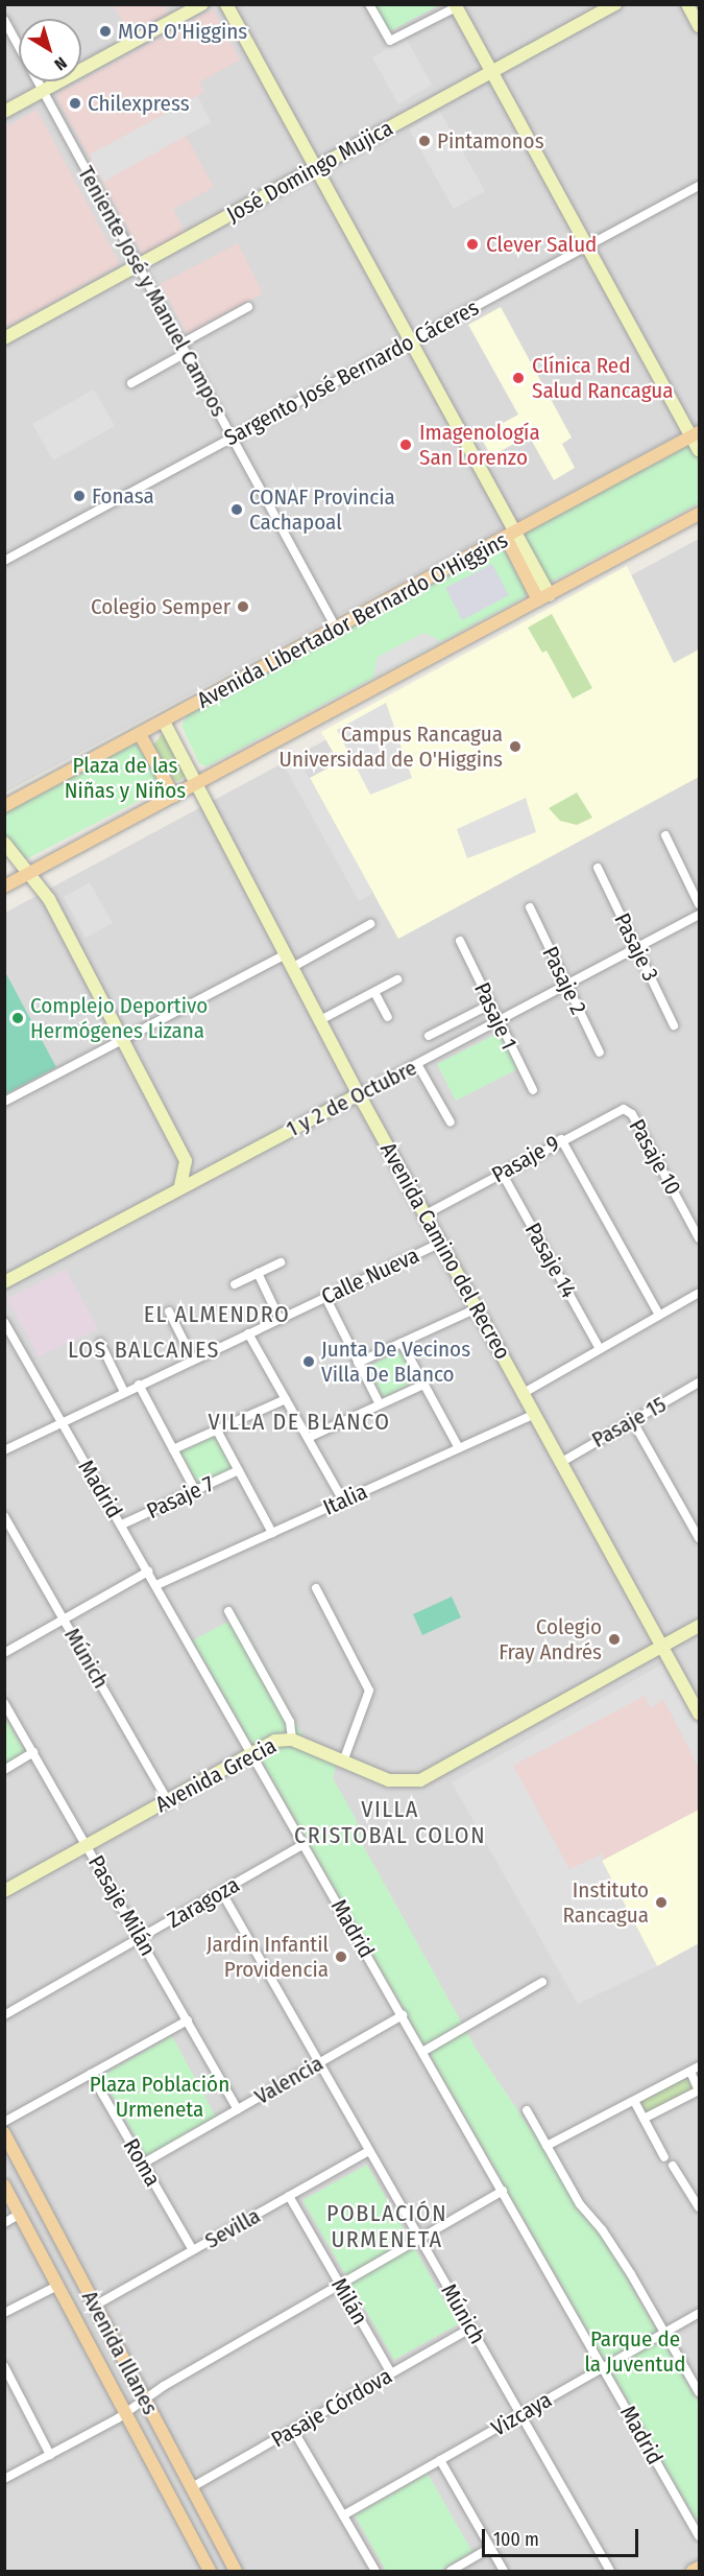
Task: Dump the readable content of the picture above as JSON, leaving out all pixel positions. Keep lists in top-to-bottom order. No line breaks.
{"streets":{"main road":["Avenida Libertador Bernardo O'Higgins","Avenida Illanes"],"street":["José Domingo Mujica","Teniente José y Manuel Campos","Sargento José Bernardo Cáceres","Pasaje 3","Pasaje 2","Pasaje 1","1 y 2 de Octubre","Pasaje 10","Pasaje 9","Avenida Camino del Recreo","Pasaje 14","Calle Nueva","Pasaje 15","Madrid","Pasaje 7","Italia","Múnich","Avenida Grecia","Zaragoza","Pasaje Milán","Valencia","Roma","Sevilla","Milán","Pasaje Córdova","Vizcaya"]},"crossings":[["José Domingo Mujica","Teniente José y Manuel Campos"],["Teniente José y Manuel Campos","Sargento José Bernardo Cáceres"],["Teniente José y Manuel Campos","Avenida Libertador Bernardo O'Higgins"],["Avenida Libertador Bernardo O'Higgins","Avenida Camino del Recreo"],["Pasaje 3","1 y 2 de Octubre"],["Pasaje 2","1 y 2 de Octubre"],["Pasaje 1","1 y 2 de Octubre"],["1 y 2 de Octubre","Avenida Camino del Recreo"],["Pasaje 10","Pasaje 9"],["Pasaje 9","Avenida Camino del Recreo"],["Pasaje 9","Pasaje 14"],["Avenida Camino del Recreo","Calle Nueva"],["Avenida Camino del Recreo","Pasaje 15"],["Avenida Camino del Recreo","Italia"],["Avenida Camino del Recreo","Avenida Grecia"],["Calle Nueva","Madrid"],["Madrid","Pasaje 7"],["Madrid","Italia"],["Madrid","Avenida Grecia"],["Madrid","Zaragoza"],["Madrid","Valencia"],["Madrid","Vizcaya"],["Múnich","Avenida Grecia"],["Múnich","Zaragoza"],["Múnich","Valencia"],["Múnich","Sevilla"],["Múnich","Pasaje Córdova"],["Múnich","Vizcaya"],["Avenida Grecia","Pasaje Milán"],["Zaragoza","Pasaje Milán"],["Pasaje Milán","Valencia"],["Valencia","Roma"],["Roma","Sevilla"],["Sevilla","Milán"],["Sevilla","Avenida Illanes"],["Milán","Pasaje Córdova"],["Avenida Illanes","Pasaje Córdova"]],"districts":["EL ALMENDRO","LOS BALCANES","VILLA DE BLANCO","VILLA CRISTOBAL COLON","POBLACIÓN URMENETA"],"parks":["Plaza de las Niñas y Niños","Plaza Población Urmeneta","Parque de la Juventud"],"places":["MOP O'Higgins","Chilexpress","Pintamonos","Clever Salud","Clínica Red Salud Rancagua","Imagenología San Lorenzo","Fonasa","CONAF Provincia Cachapoal","Colegio Semper","Campus Rancagua Universidad de O'Higgins","Complejo Deportivo Hermógenes Lizana","Junta De Vecinos Villa De Blanco","Colegio Fray Andrés","Instituto Rancagua","Jardín Infantil Providencia"],"scale_bar":"100 m","north":"bottom right"}
